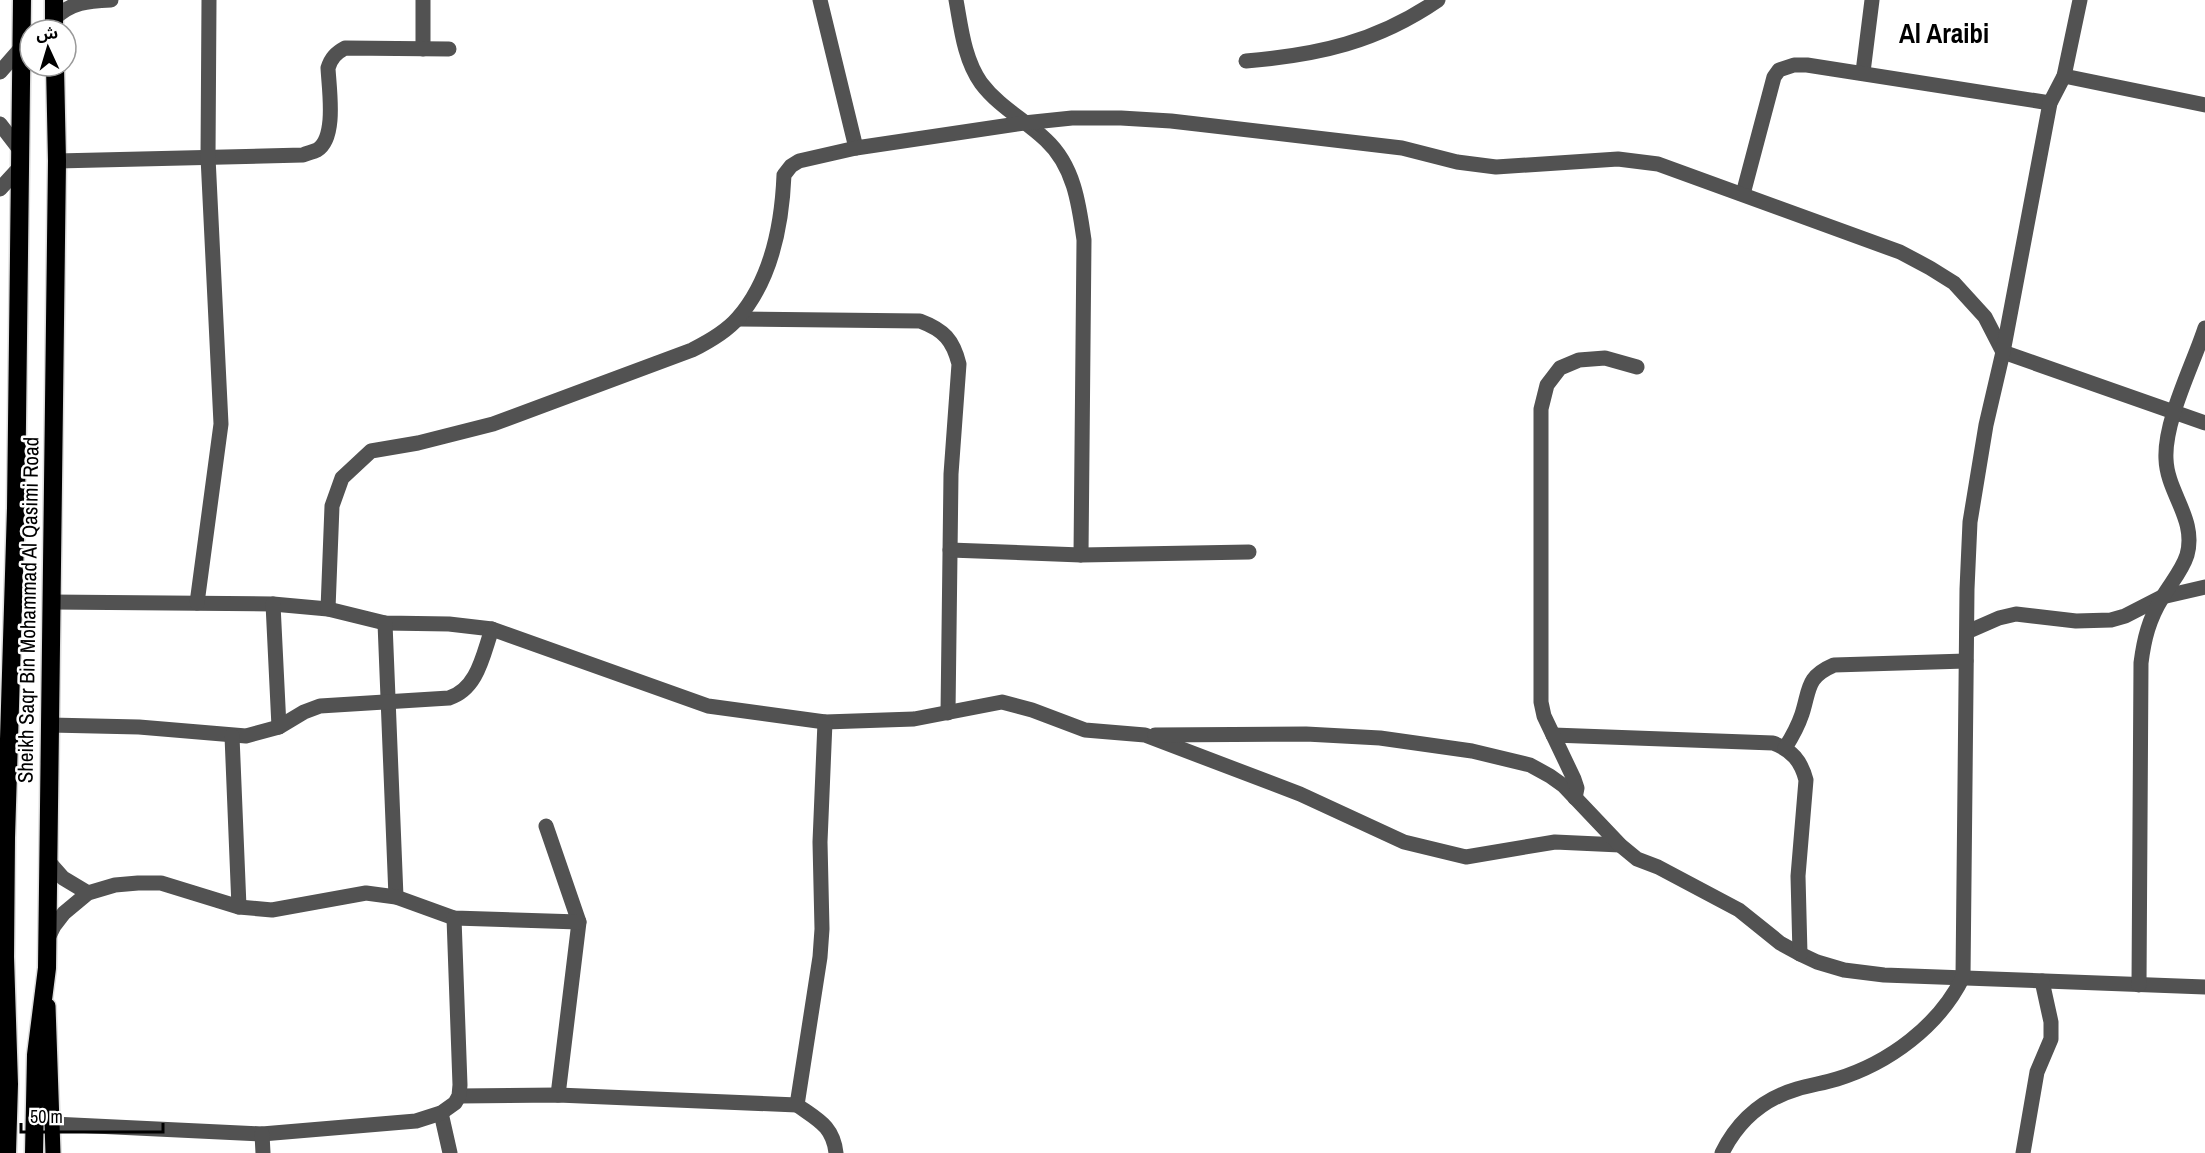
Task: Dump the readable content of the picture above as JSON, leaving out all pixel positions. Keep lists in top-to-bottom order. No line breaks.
{"streets":{"highway":["Sheikh Saqr Bin Mohammad Al Qasimi Road"]},"districts":["Al Araibi"],"scale_bar":"50 m","north":"top"}
